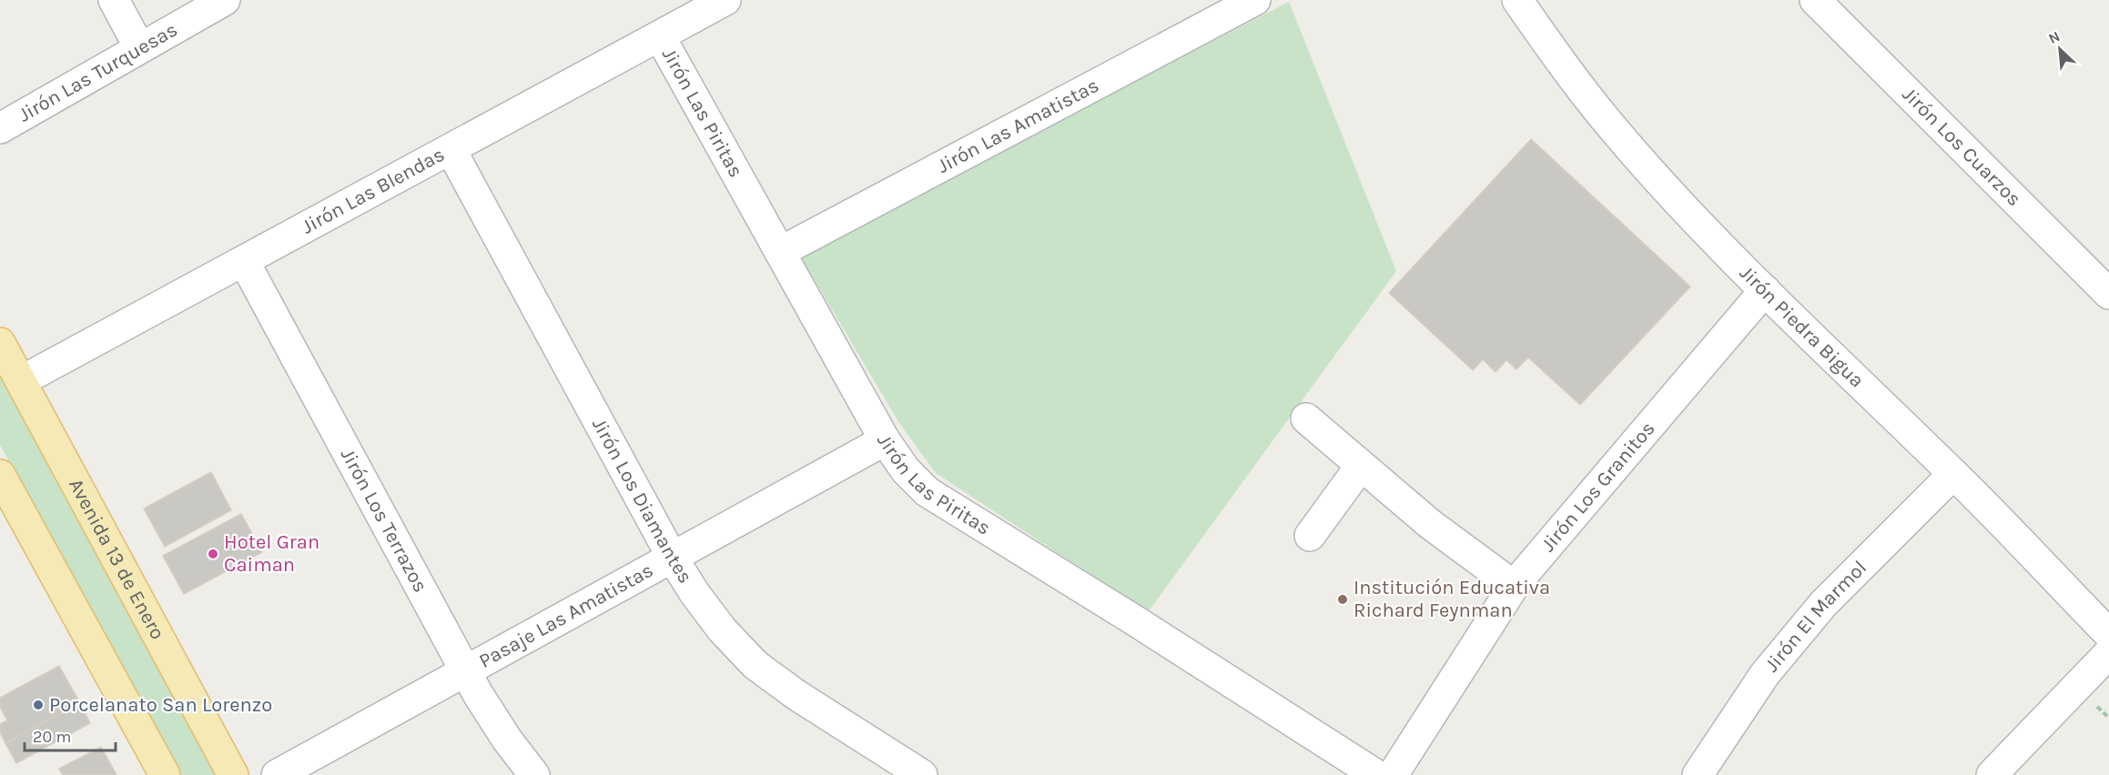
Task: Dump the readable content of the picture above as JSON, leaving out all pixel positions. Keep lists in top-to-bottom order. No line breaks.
{"streets":{"main road":["Avenida 13 de Enero"],"street":["Jirón Las Turquesas","Jirón Las Piritas","Jirón Las Amatistas","Jirón Los Cuarzos","Jirón Las Blendas","Jirón Piedra Bigua","Jirón Los Granitos","Jirón Los Diamantes","Jirón Los Terrazos","Pasaje Las Amatistas","Jirón El Marmol"]},"crossings":[["Jirón Las Piritas","Jirón Las Amatistas"],["Jirón Las Piritas","Jirón Las Blendas"],["Jirón Las Piritas","Pasaje Las Amatistas"],["Jirón Las Blendas","Jirón Los Diamantes"],["Jirón Las Blendas","Jirón Los Terrazos"],["Jirón Las Blendas","Avenida 13 de Enero"],["Jirón Piedra Bigua","Jirón Los Granitos"],["Jirón Piedra Bigua","Jirón El Marmol"],["Jirón Los Diamantes","Pasaje Las Amatistas"],["Jirón Los Terrazos","Pasaje Las Amatistas"]],"places":["Hotel Gran Caiman","Institución Educativa Richard Feynman","Porcelanato San Lorenzo"],"scale_bar":"20 m","north":"top left"}
